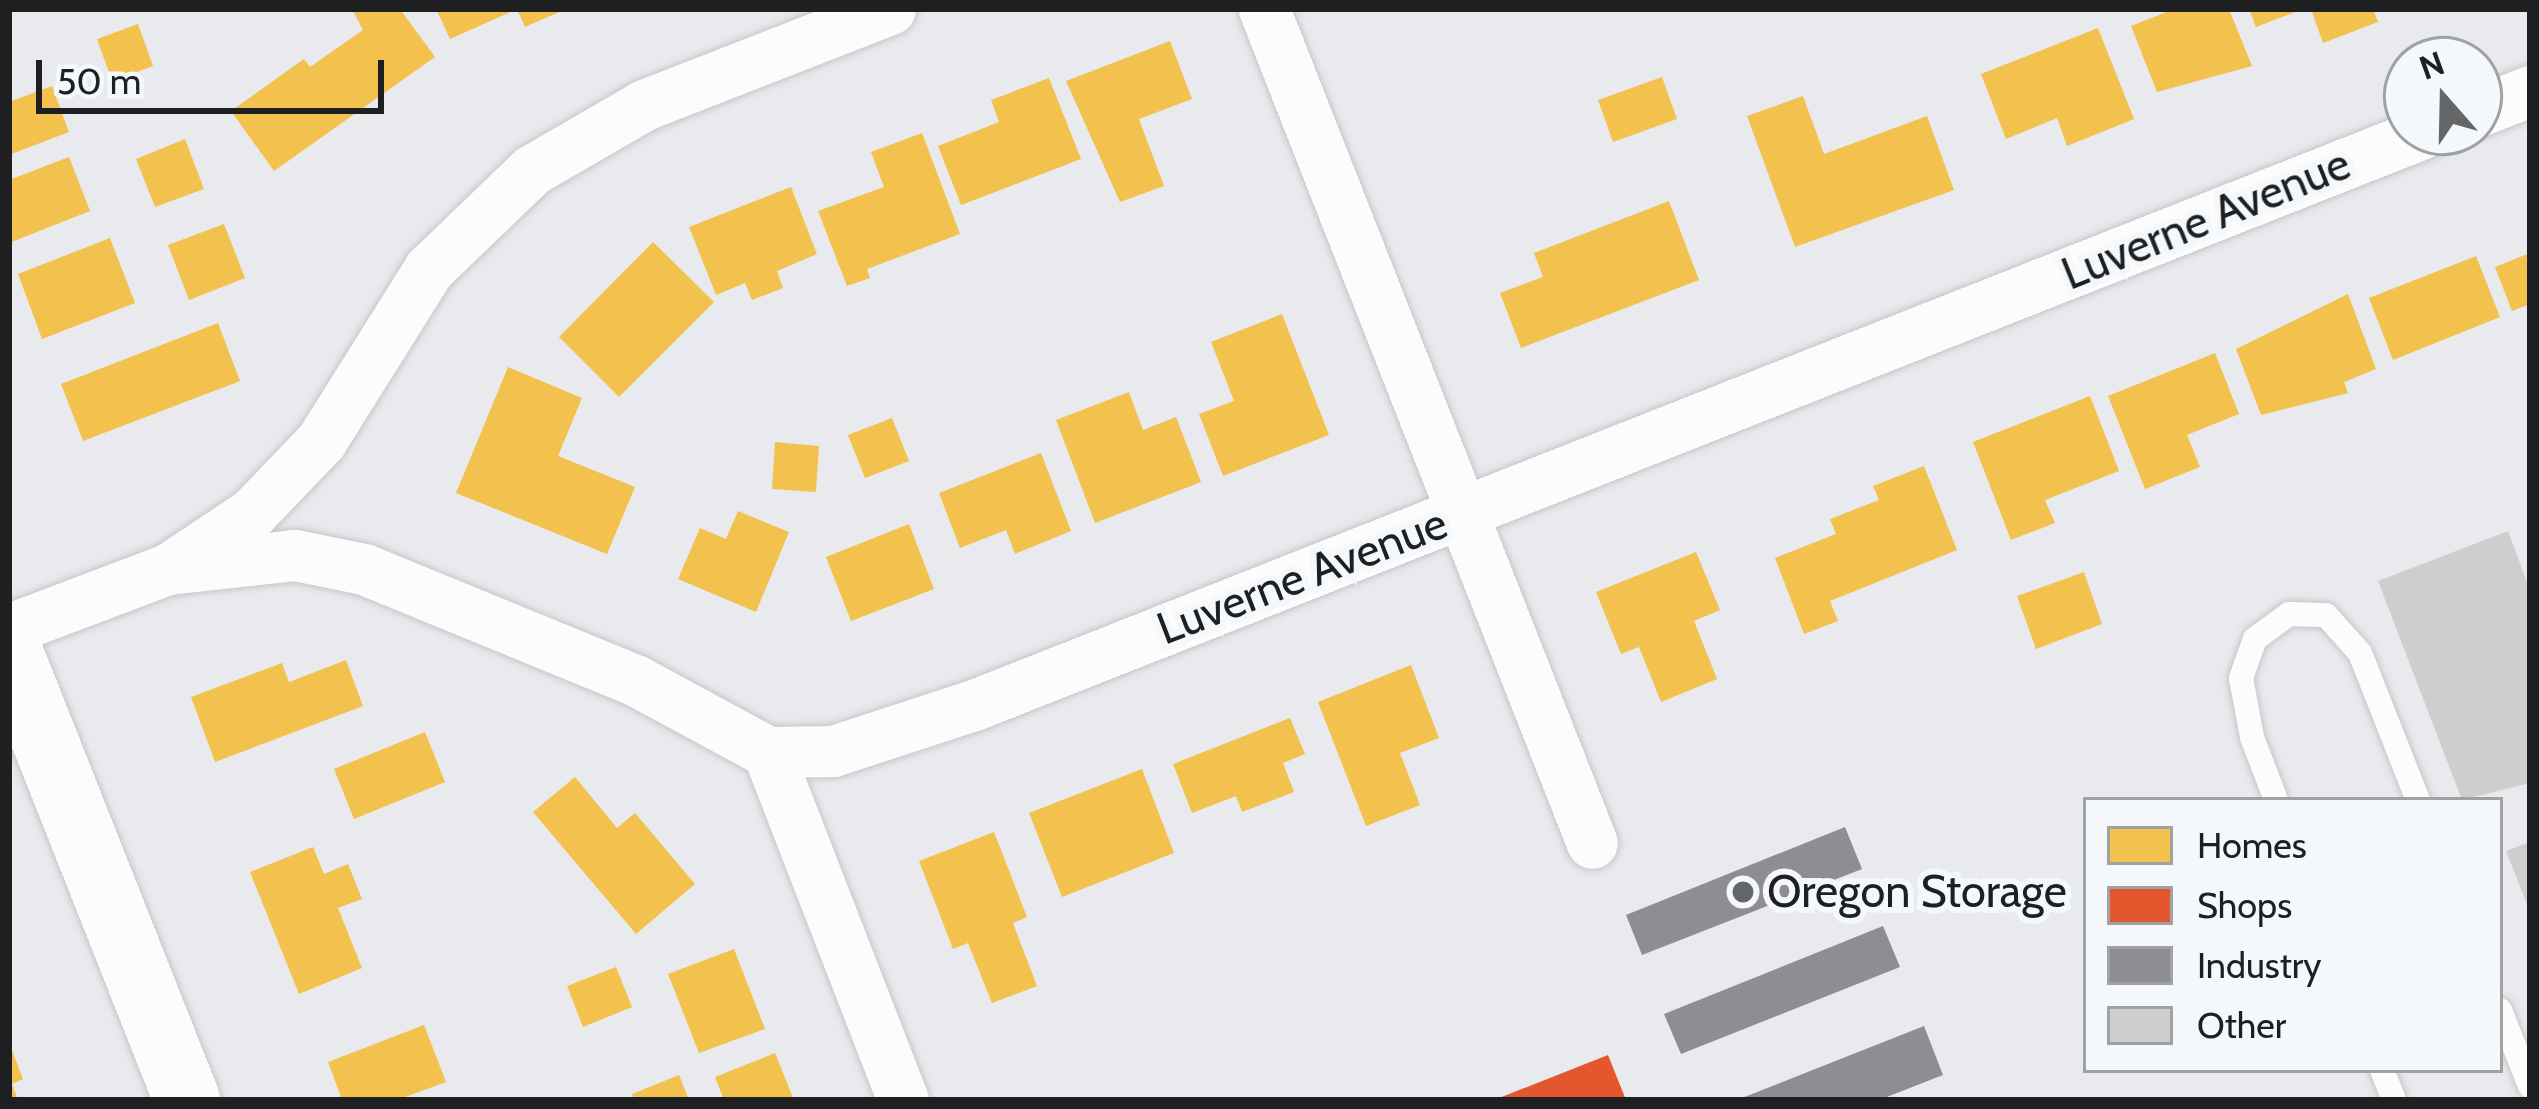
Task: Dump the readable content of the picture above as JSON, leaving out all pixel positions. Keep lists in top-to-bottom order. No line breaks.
{"streets":{"street":["Luverne Avenue"]},"places":["Oregon Storage"],"legend":["Homes","Shops","Industry","Other"],"scale_bar":"50 m","north":"top"}
